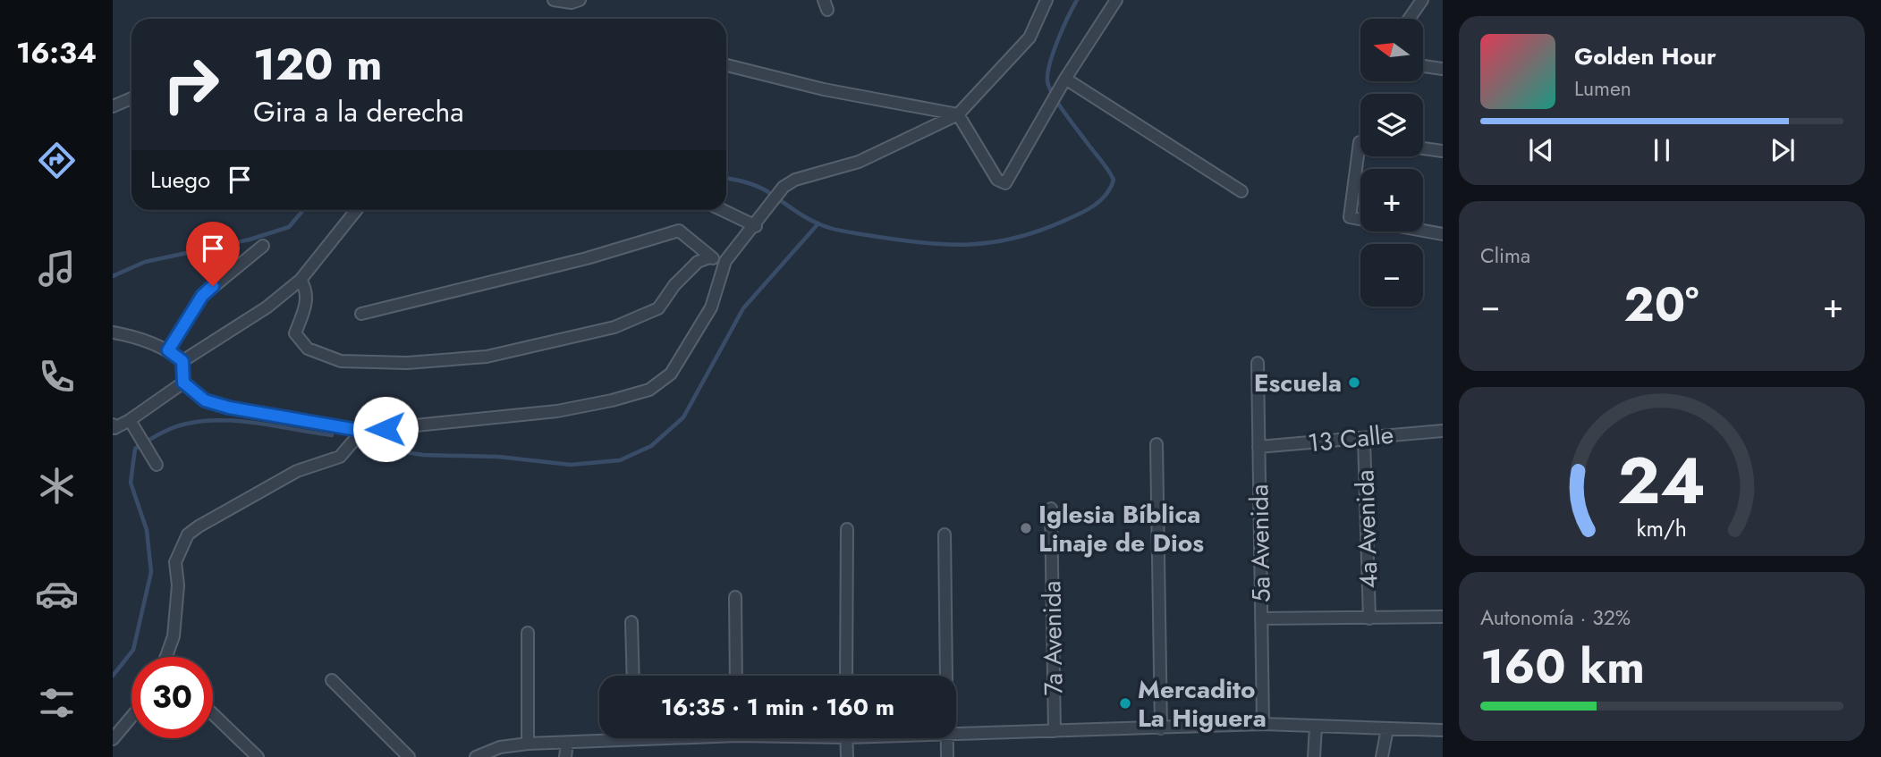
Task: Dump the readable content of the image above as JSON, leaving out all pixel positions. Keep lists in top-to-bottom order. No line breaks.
{"streets":{"street":["13 Calle","4a Avenida","5a Avenida","7a Avenida"]},"crossings":[["13 Calle","4a Avenida"],["13 Calle","5a Avenida"]],"places":["Escuela","Iglesia Bíblica Linaje de Dios","Mercadito La Higuera"],"north":"left","page":{"tabs":"16:34","map_buttons":["+","−"],"turn":["120 m","Gira a la derecha"],"song":["Golden Hour","Lumen"],"then":"Luego","tile":["Clima",["Autonomía · 32%","160 km"]],"heat":["−","20°","+"],"limit":"30","trip":"16:35 · 1 min · 160 m","gauge":["24","km/h"]}}
